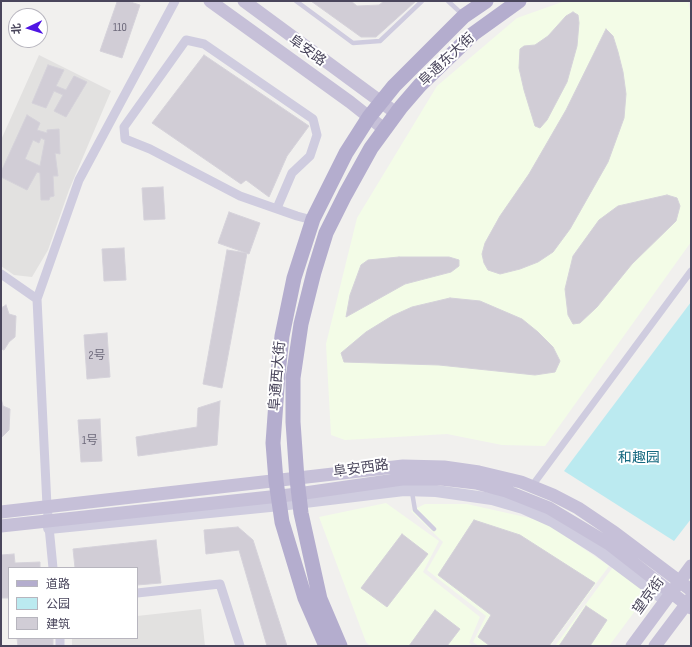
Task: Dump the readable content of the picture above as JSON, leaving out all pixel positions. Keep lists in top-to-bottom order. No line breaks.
{"streets":{"main road":["阜安路","阜通东大街","阜通西大街","阜安西路","望京街"]},"crossings":[["阜安路","阜通东大街"],["阜安路","阜通西大街"],["阜通东大街","阜通西大街"],["阜通西大街","阜安西路"],["阜安西路","望京街"]],"parks":["和趣园"],"house_numbers":["110","2号","1号"],"legend":["道路","公园","建筑"],"north":"left"}
